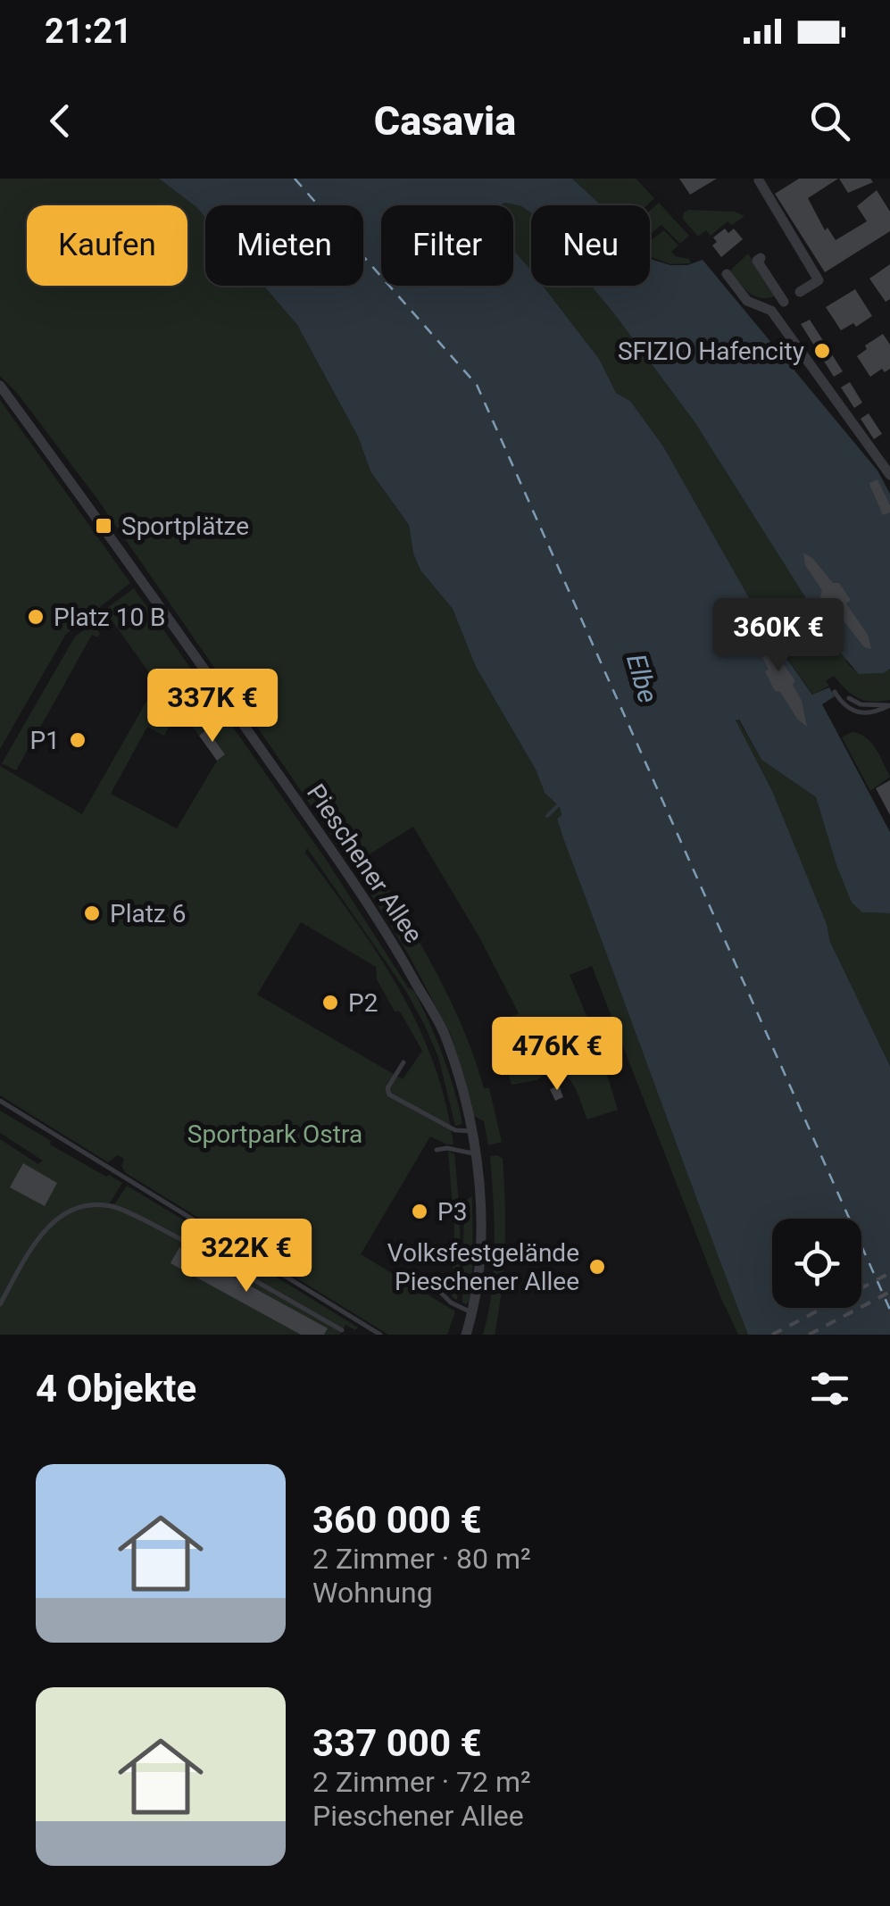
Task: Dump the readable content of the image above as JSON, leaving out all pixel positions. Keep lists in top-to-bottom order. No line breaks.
{"streets":{"street":["Pieschener Allee"]},"water":["Elbe"],"parks":["Sportpark Ostra"],"places":{"other":["SFIZIO Hafencity","Platz 10 B","P1","Platz 6","P2","P3","Volksfestgelände Pieschener Allee"],"transit":["Sportplätze"]},"page":{"status":"21:21","header":"Casavia","chip":["Kaufen","Mieten","Filter","Neu"],"price":["360K €","337K €","476K €","322K €"],"heading":"4 Objekte","list":[{"name":"360 000 €","note":"2 Zimmer · 80 m² · Wohnung"},{"name":"337 000 €","note":"2 Zimmer · 72 m² · Pieschener Allee"}]}}
